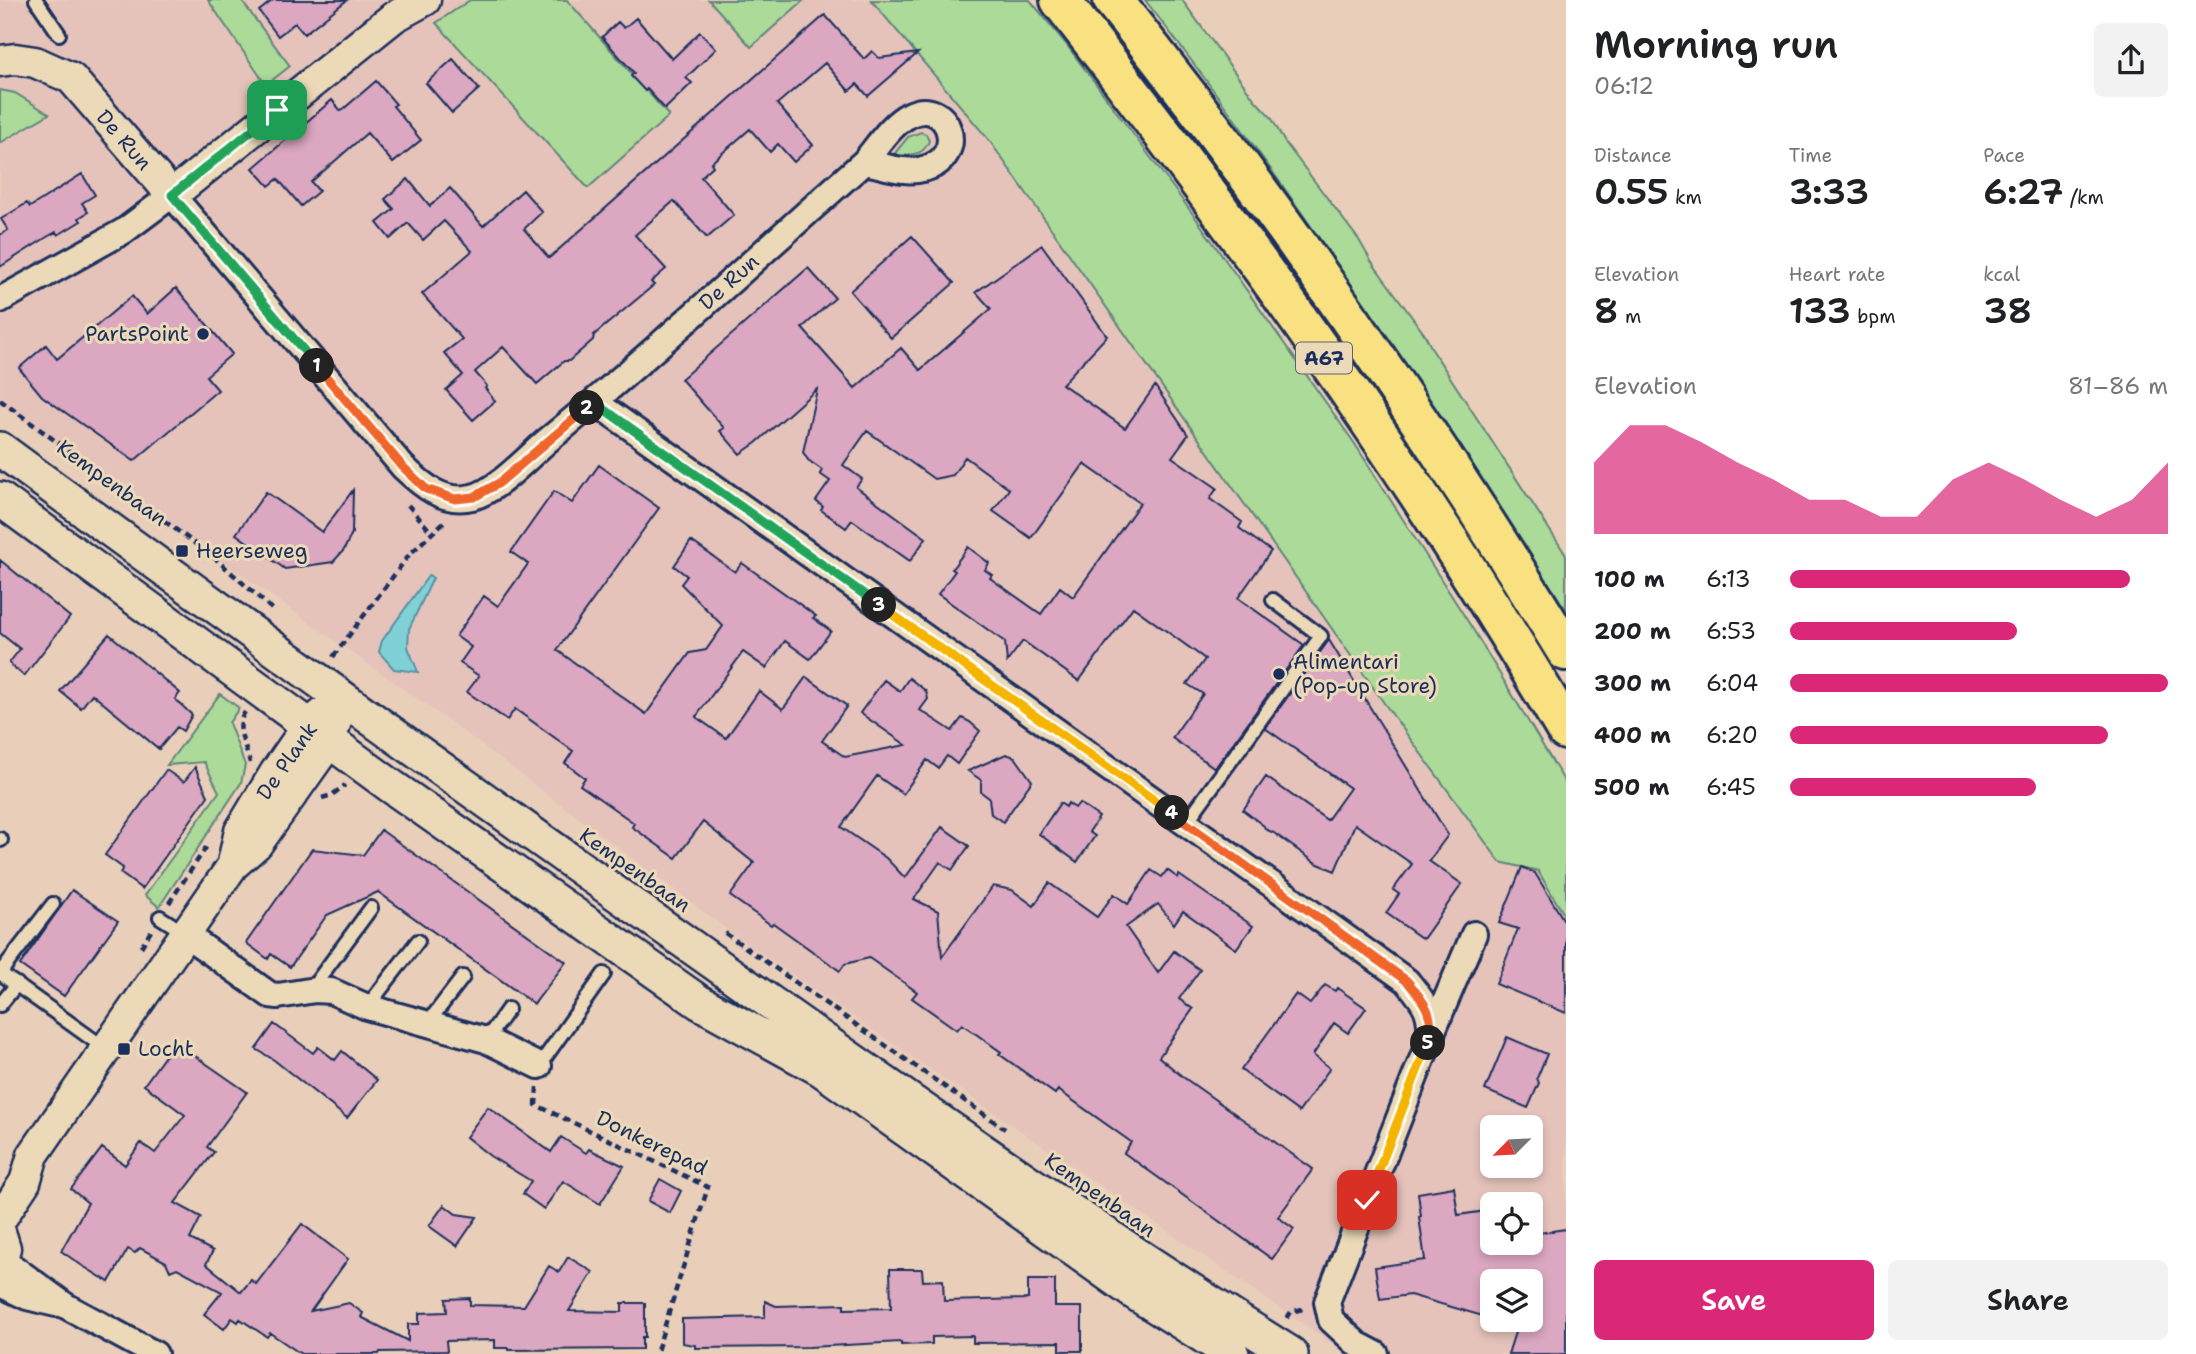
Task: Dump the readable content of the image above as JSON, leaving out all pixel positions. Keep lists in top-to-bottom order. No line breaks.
{"streets":{"highway":["A67"],"main road":["Kempenbaan"],"street":["De Run","De Plank"],"path":["Donkerepad"]},"crossings":[["Kempenbaan","De Plank"]],"places":{"other":["PartsPoint","Alimentari (Pop-up Store)"],"transit":["Heerseweg","Locht"]},"north":"bottom left","page":{"heading":["Morning run","06:12"],"stats":[["Distance","0.55 km"],["Time","3:33"],["Pace","6:27 /km"],["Elevation","8 m"],["Heart rate","133 bpm"],["kcal","38"]],"pins":["1","2","3","4","5"],"chart":["Elevation","81–86 m"],"list":[{"name":"100 m","note":"6:13"},{"name":"200 m","note":"6:53"},{"name":"300 m","note":"6:04"},{"name":"400 m","note":"6:20"},{"name":"500 m","note":"6:45"}],"buttons":["Save","Share"]}}
